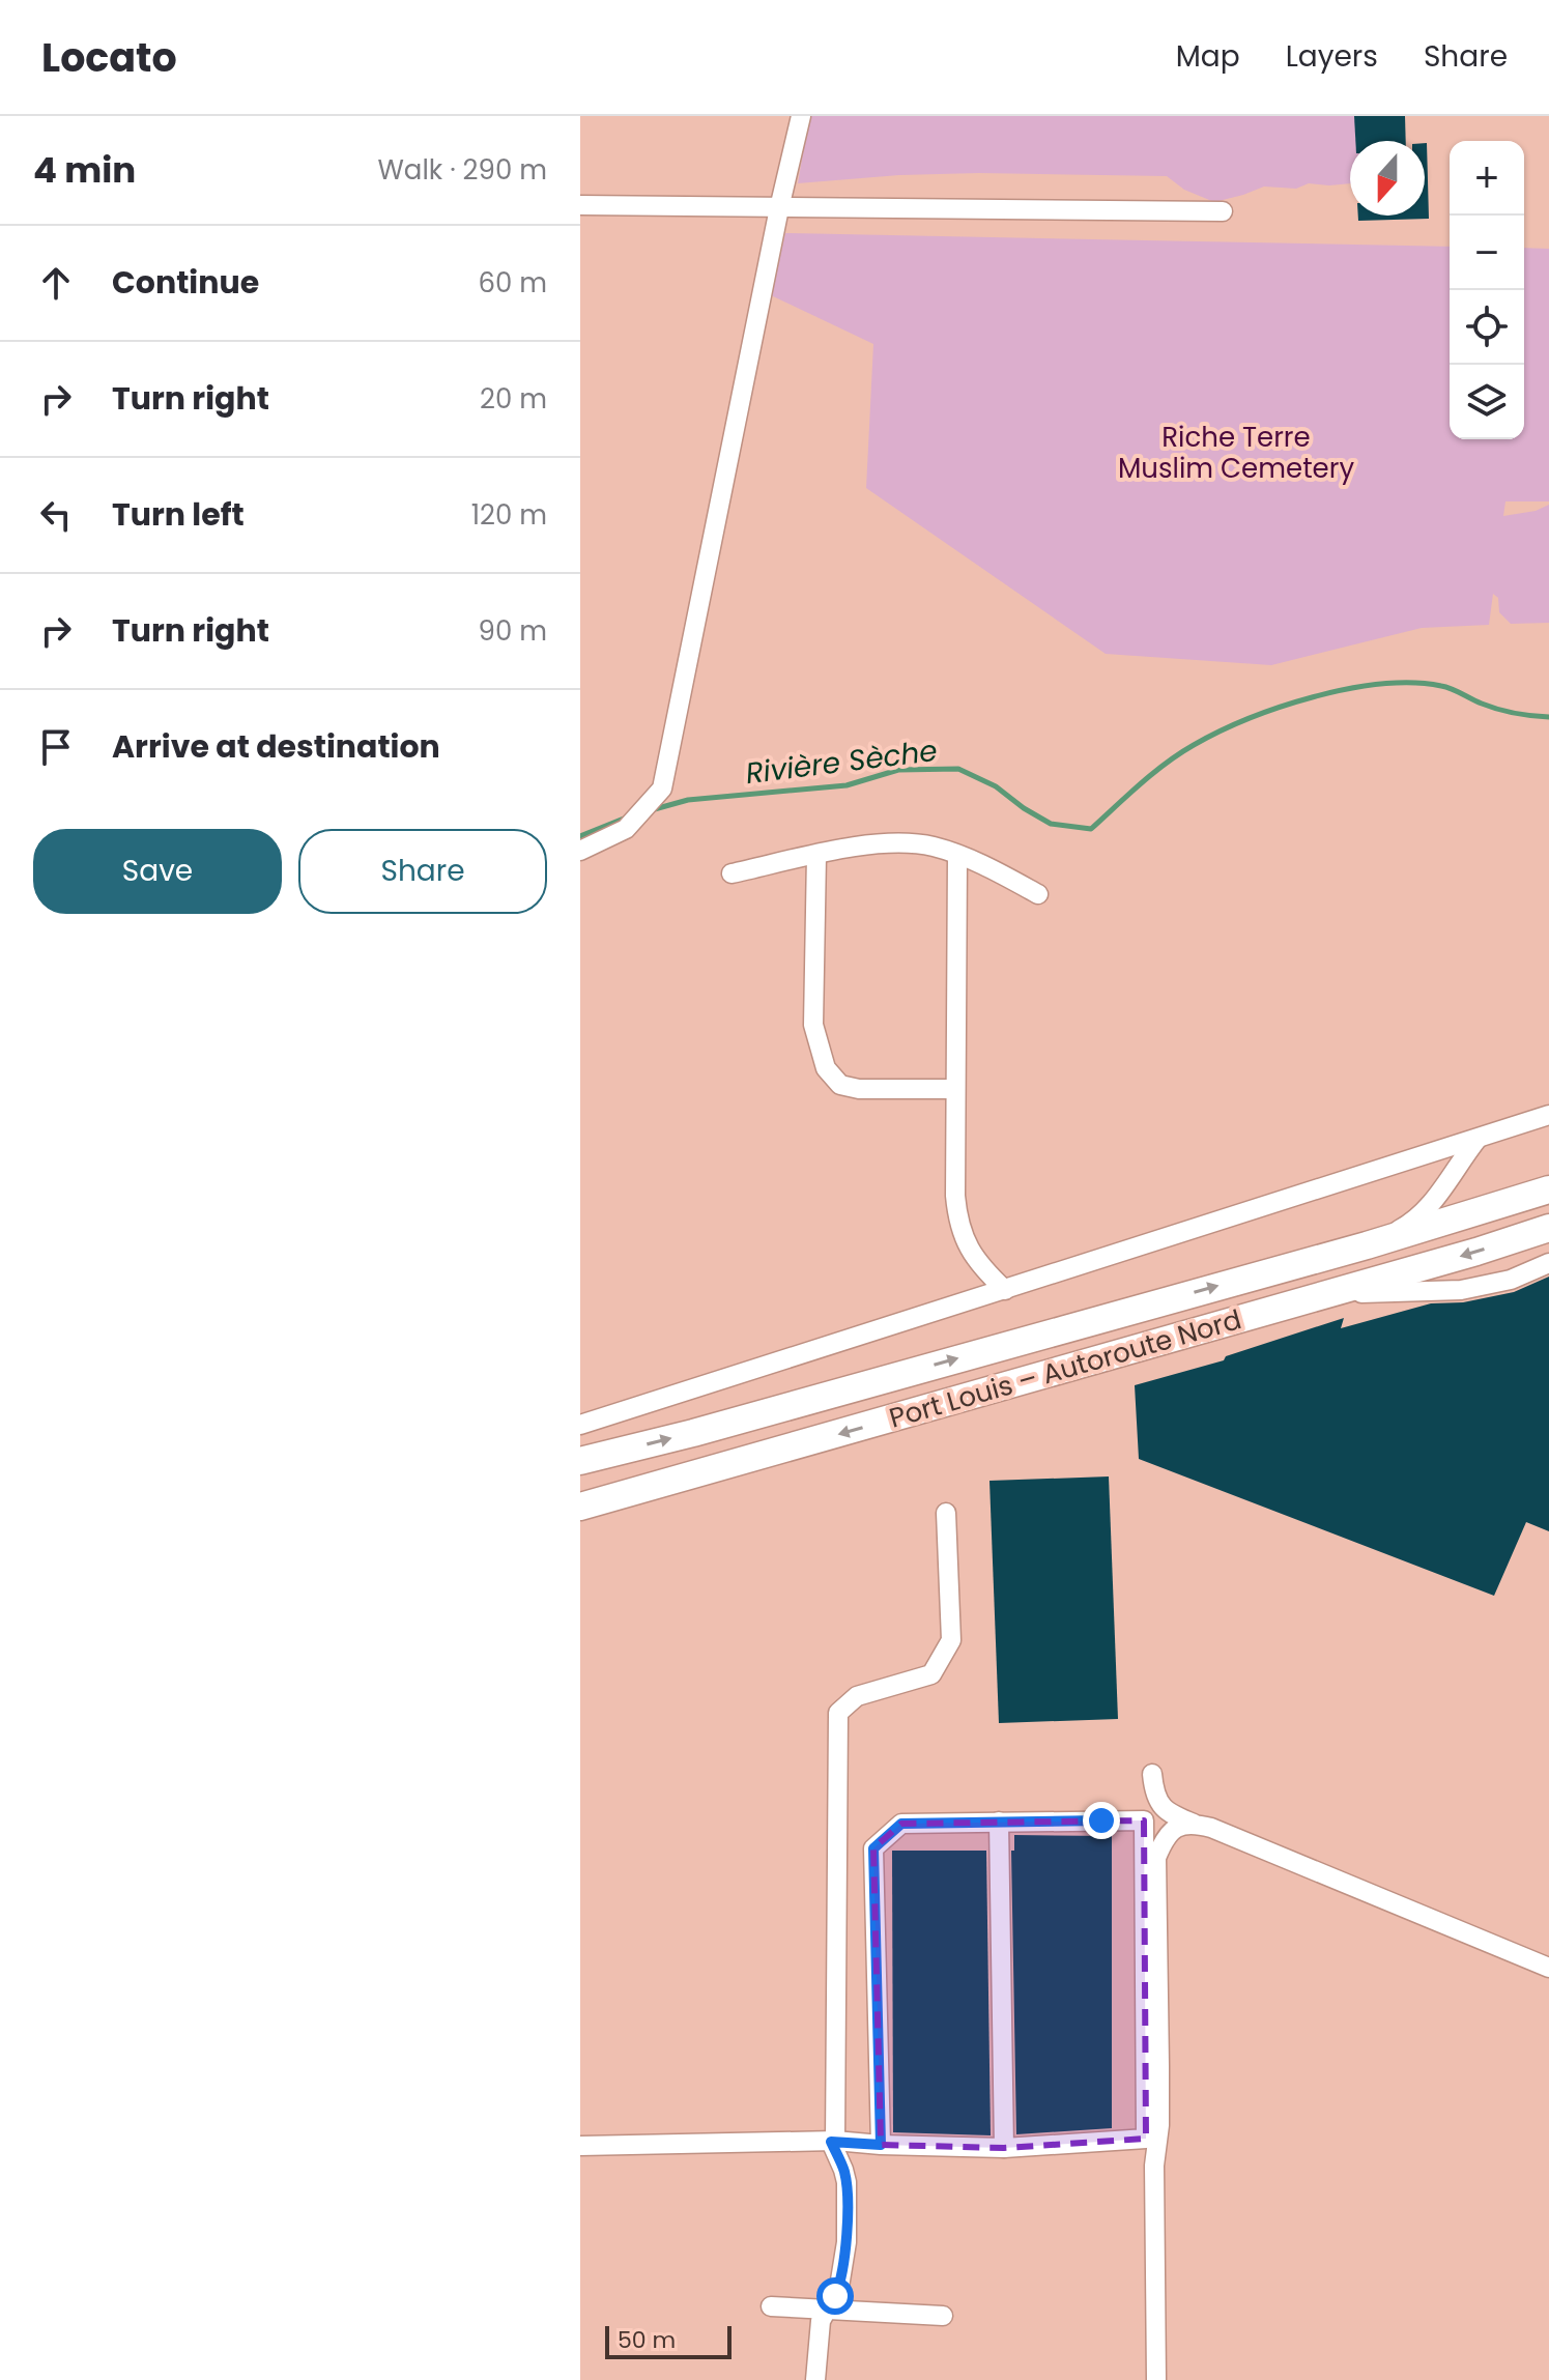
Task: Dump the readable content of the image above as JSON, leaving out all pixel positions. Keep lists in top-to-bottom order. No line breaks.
{"streets":{"highway":["Port Louis – Autoroute Nord"]},"water":["Rivière Sèche"],"parks":["Riche Terre Muslim Cemetery"],"scale_bar":"50 m","north":"bottom","page":{"header":"Locato","nav":["Map","Layers","Share"],"heading":["4 min","Walk · 290 m"],"map_buttons":["+","−"],"list":[["Continue","60 m"],["Turn right","20 m"],["Turn left","120 m"],["Turn right","90 m"],"Arrive at destination"],"buttons":["Save","Share"],"scale":"50 m"}}
